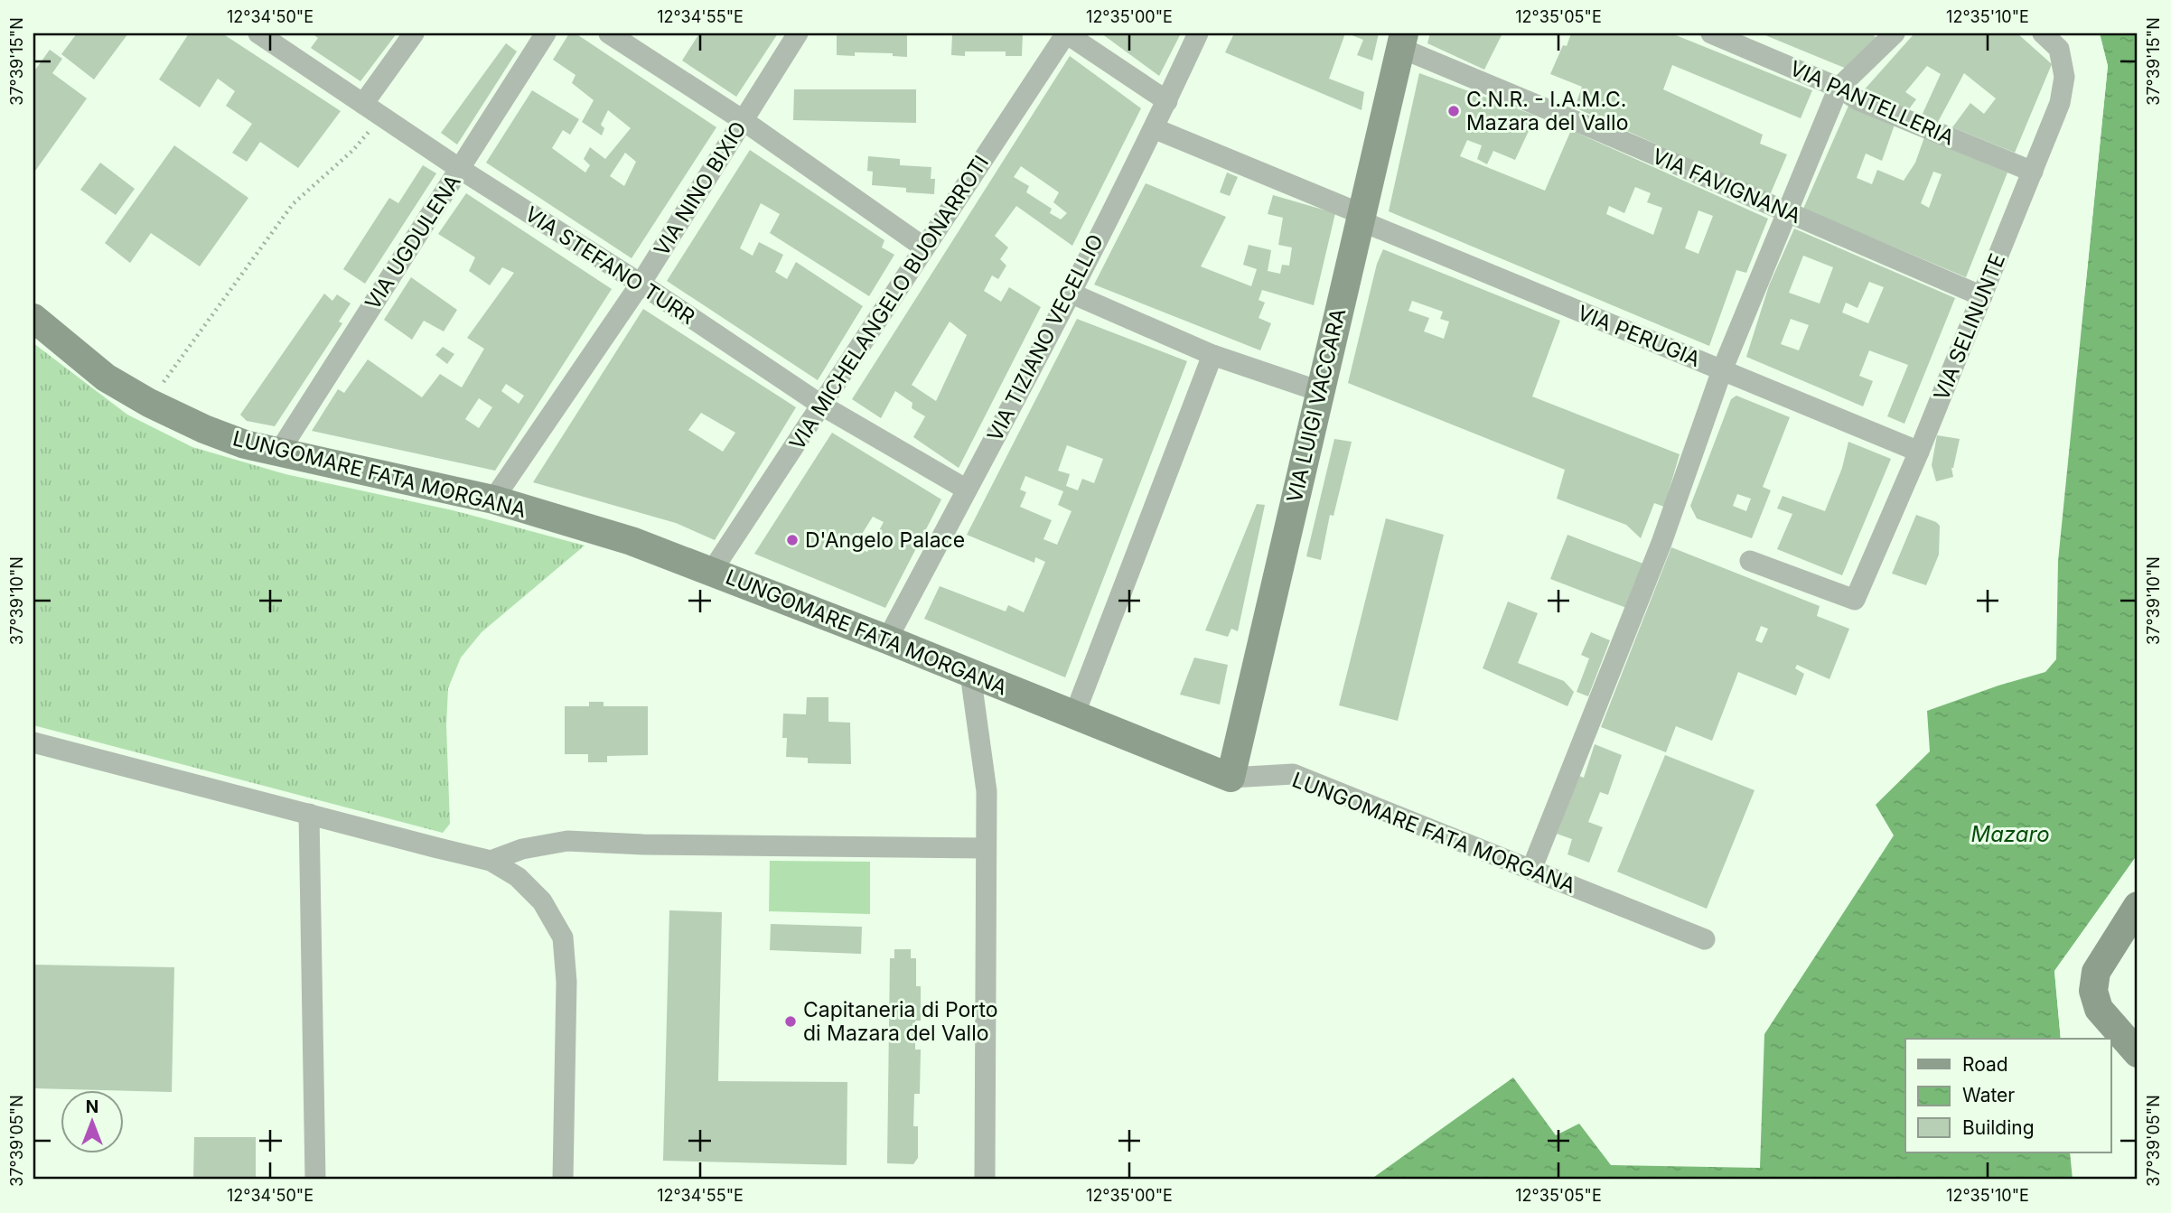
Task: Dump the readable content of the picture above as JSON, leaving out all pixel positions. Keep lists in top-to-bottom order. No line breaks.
{"streets":{"main road":["VIA LUIGI VACCARA","LUNGOMARE FATA MORGANA"],"street":["VIA PANTELLERIA","VIA FAVIGNANA","VIA NINO BIXIO","VIA UGDULENA","VIA STEFANO TURR","VIA MICHELANGELO BUONARROTI","VIA SELINUNTE","VIA PERUGIA","VIA TIZIANO VECELLIO"]},"crossings":[["VIA PANTELLERIA","VIA SELINUNTE"],["VIA FAVIGNANA","VIA SELINUNTE"],["VIA FAVIGNANA","VIA LUIGI VACCARA"],["VIA NINO BIXIO","VIA STEFANO TURR"],["VIA NINO BIXIO","LUNGOMARE FATA MORGANA"],["VIA UGDULENA","VIA STEFANO TURR"],["VIA UGDULENA","LUNGOMARE FATA MORGANA"],["VIA STEFANO TURR","VIA MICHELANGELO BUONARROTI"],["VIA STEFANO TURR","VIA TIZIANO VECELLIO"],["VIA MICHELANGELO BUONARROTI","LUNGOMARE FATA MORGANA"],["VIA SELINUNTE","VIA PERUGIA"],["VIA PERUGIA","VIA TIZIANO VECELLIO"],["VIA PERUGIA","VIA LUIGI VACCARA"],["VIA TIZIANO VECELLIO","LUNGOMARE FATA MORGANA"],["VIA LUIGI VACCARA","LUNGOMARE FATA MORGANA"]],"water":["Mazaro"],"places":["C.N.R. - I.A.M.C. Mazara del Vallo","D'Angelo Palace","Capitaneria di Porto di Mazara del Vallo"],"legend":["Road","Water","Building"],"north":"top","coordinates":["12°34'50\"E","12°34'55\"E","12°35'00\"E","12°35'05\"E","12°35'10\"E","37°39'15\"N","37°39'10\"N","37°39'05\"N"]}
